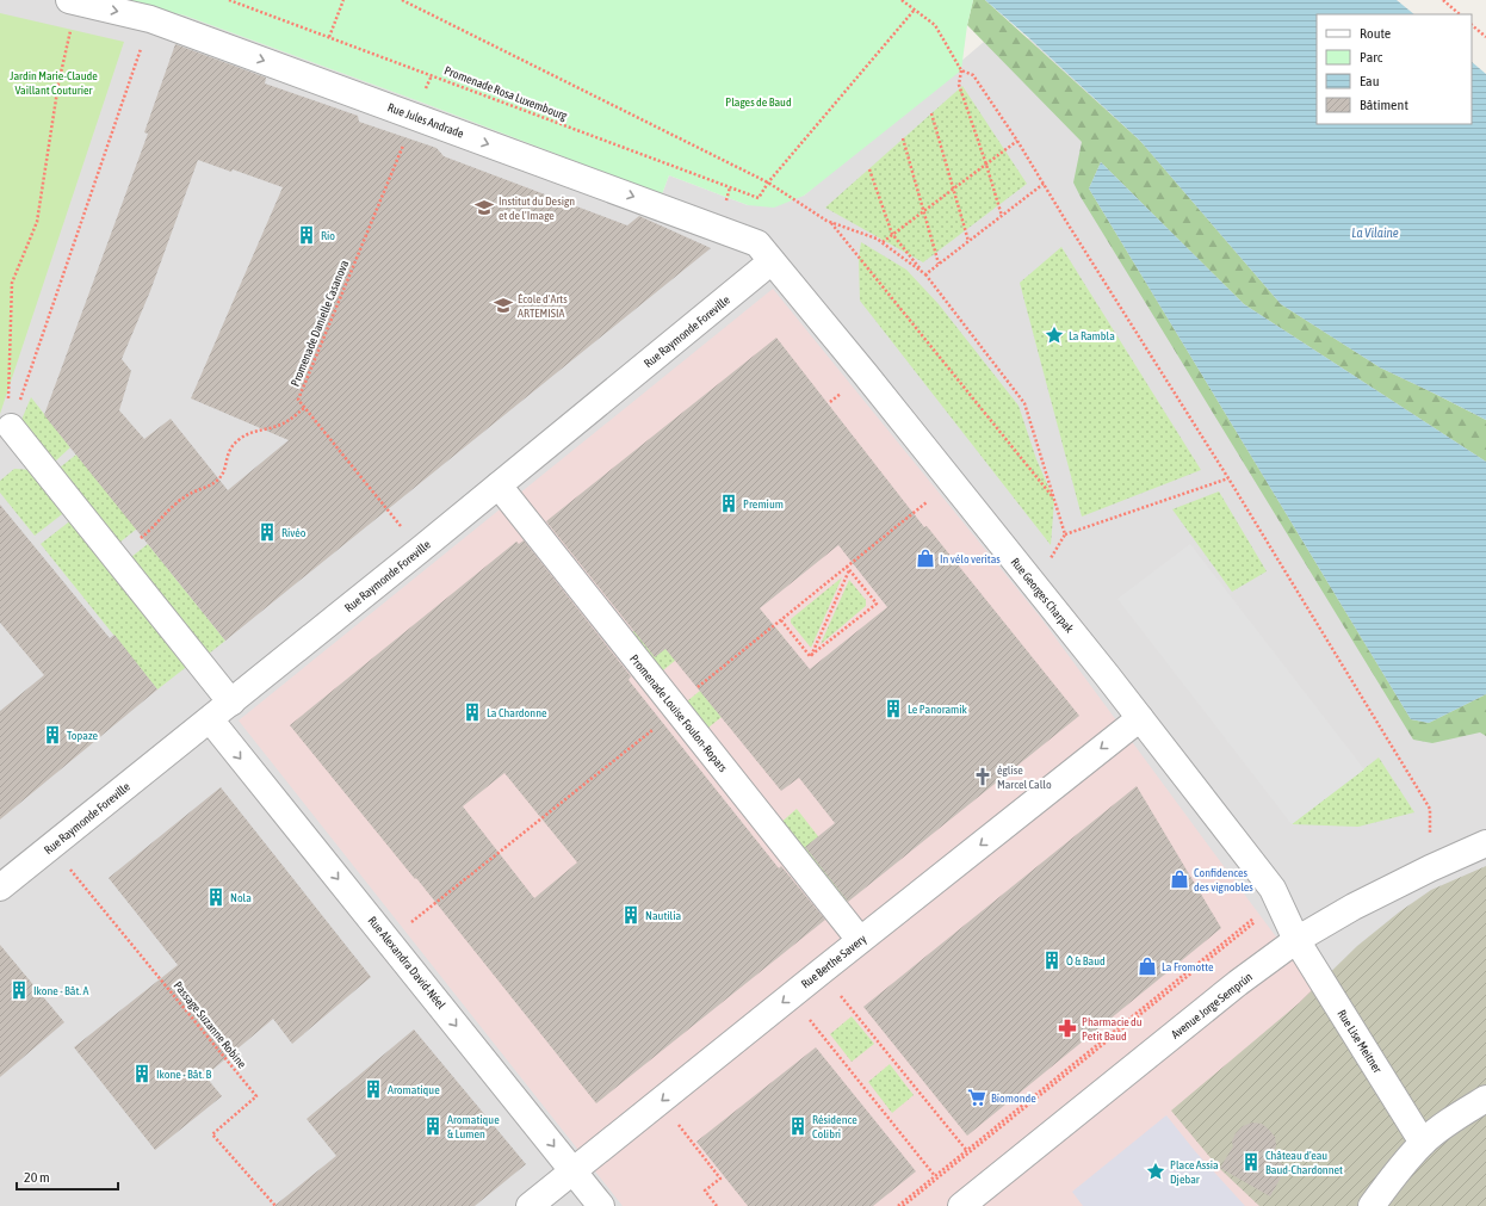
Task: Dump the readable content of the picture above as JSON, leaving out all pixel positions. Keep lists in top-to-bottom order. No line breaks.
{"streets":{"street":["Rue Jules Andrade","Rue Raymonde Foreville","Rue Georges Charpak","Promenade Louise Foulon-Ropars","Rue Berthe Savery","Rue Alexandra David-Néel","Avenue Jorge Semprún","Rue Lise Meitner"],"path":["Promenade Rosa Luxembourg","Promenade Danielle Casanova","Passage Suzanne Robine"]},"crossings":[["Promenade Rosa Luxembourg","Promenade Danielle Casanova"],["Rue Jules Andrade","Promenade Danielle Casanova"],["Rue Jules Andrade","Rue Raymonde Foreville"],["Rue Jules Andrade","Rue Georges Charpak"],["Rue Raymonde Foreville","Rue Georges Charpak"],["Rue Raymonde Foreville","Promenade Louise Foulon-Ropars"],["Rue Raymonde Foreville","Rue Alexandra David-Néel"],["Rue Raymonde Foreville","Passage Suzanne Robine"],["Rue Georges Charpak","Rue Berthe Savery"],["Rue Georges Charpak","Avenue Jorge Semprún"],["Rue Georges Charpak","Rue Lise Meitner"],["Promenade Louise Foulon-Ropars","Rue Berthe Savery"],["Rue Berthe Savery","Rue Alexandra David-Néel"],["Avenue Jorge Semprún","Rue Lise Meitner"]],"one_way":["Rue Jules Andrade","Rue Berthe Savery","Rue Alexandra David-Néel"],"water":["La Vilaine"],"parks":["Jardin Marie-Claude Vaillant Couturier","Plages de Baud"],"places":{"school or university":["Institut du Design et de l'Image","École d'Arts ARTEMISIA"],"building":["Rio","Premium","Rivéo","Le Panoramik","La Chardonne","Topaze","Nola","Nautilia","Ô & Baud","Ikone - Bât. A","Ikone - Bât. B","Aromatique","Aromatique & Lumen","Résidence Colibri","Château d'eau Baud-Chardonnet"],"place":["La Rambla","Place Assia Djebar"],"shop":["In vélo veritas","Confidences des vignobles","La Fromotte"],"church":["église Marcel Callo"],"pharmacy":["Pharmacie du Petit Baud"],"supermarket":["Biomonde"]},"legend":["Route","Parc","Eau","Bâtiment"],"scale_bar":"20 m"}
